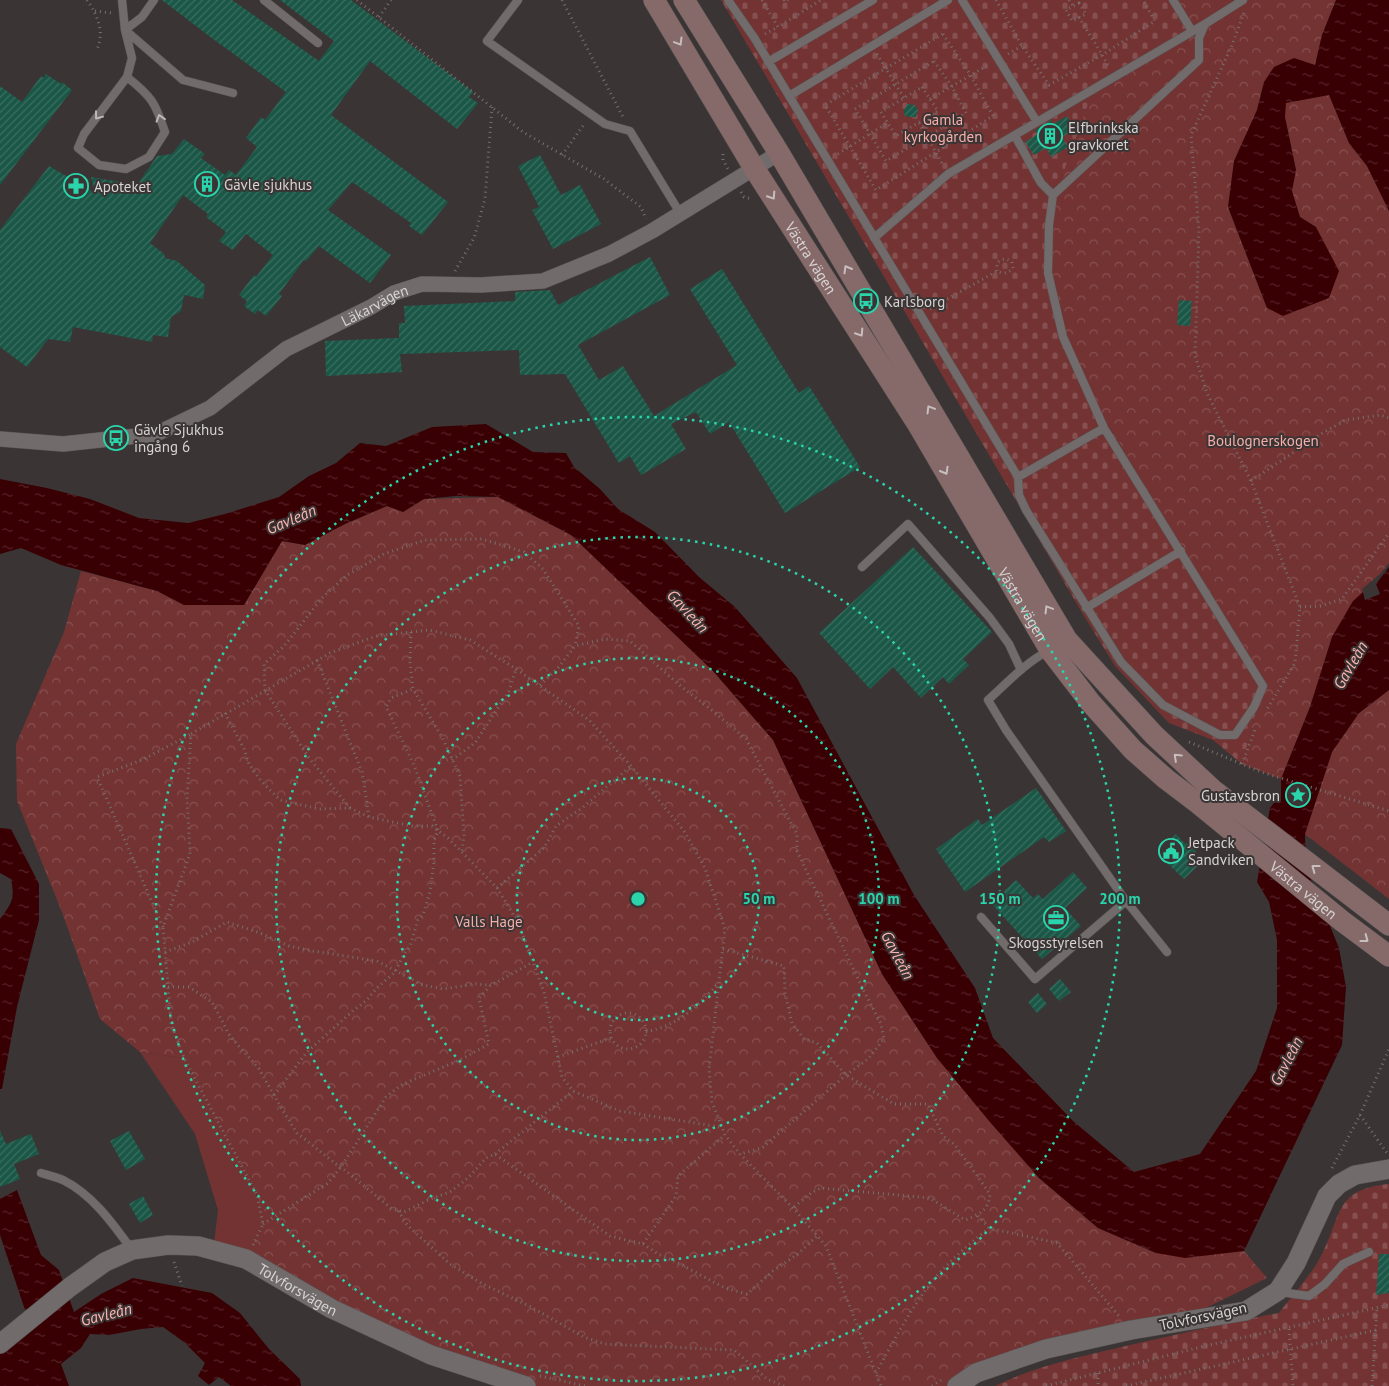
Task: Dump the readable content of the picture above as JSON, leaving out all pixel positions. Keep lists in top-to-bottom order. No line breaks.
{"streets":{"main road":["Västra vägen"],"street":["Läkarvägen","Tolvforsvägen"]},"crossings":[["Västra vägen","Läkarvägen"]],"water":["Gavleån"],"parks":["Gamla kyrkogården","Boulognerskogen","Valls Hage"],"places":{"building":["Elfbrinkska gravkoret","Gävle sjukhus"],"pharmacy":["Apoteket"],"bus stop":["Karlsborg","Gävle Sjukhus ingång 6"],"place":["Gustavsbron"],"public building":["Jetpack Sandviken"],"office":["Skogsstyrelsen"]},"rings":["50 m","100 m","150 m","200 m"]}
